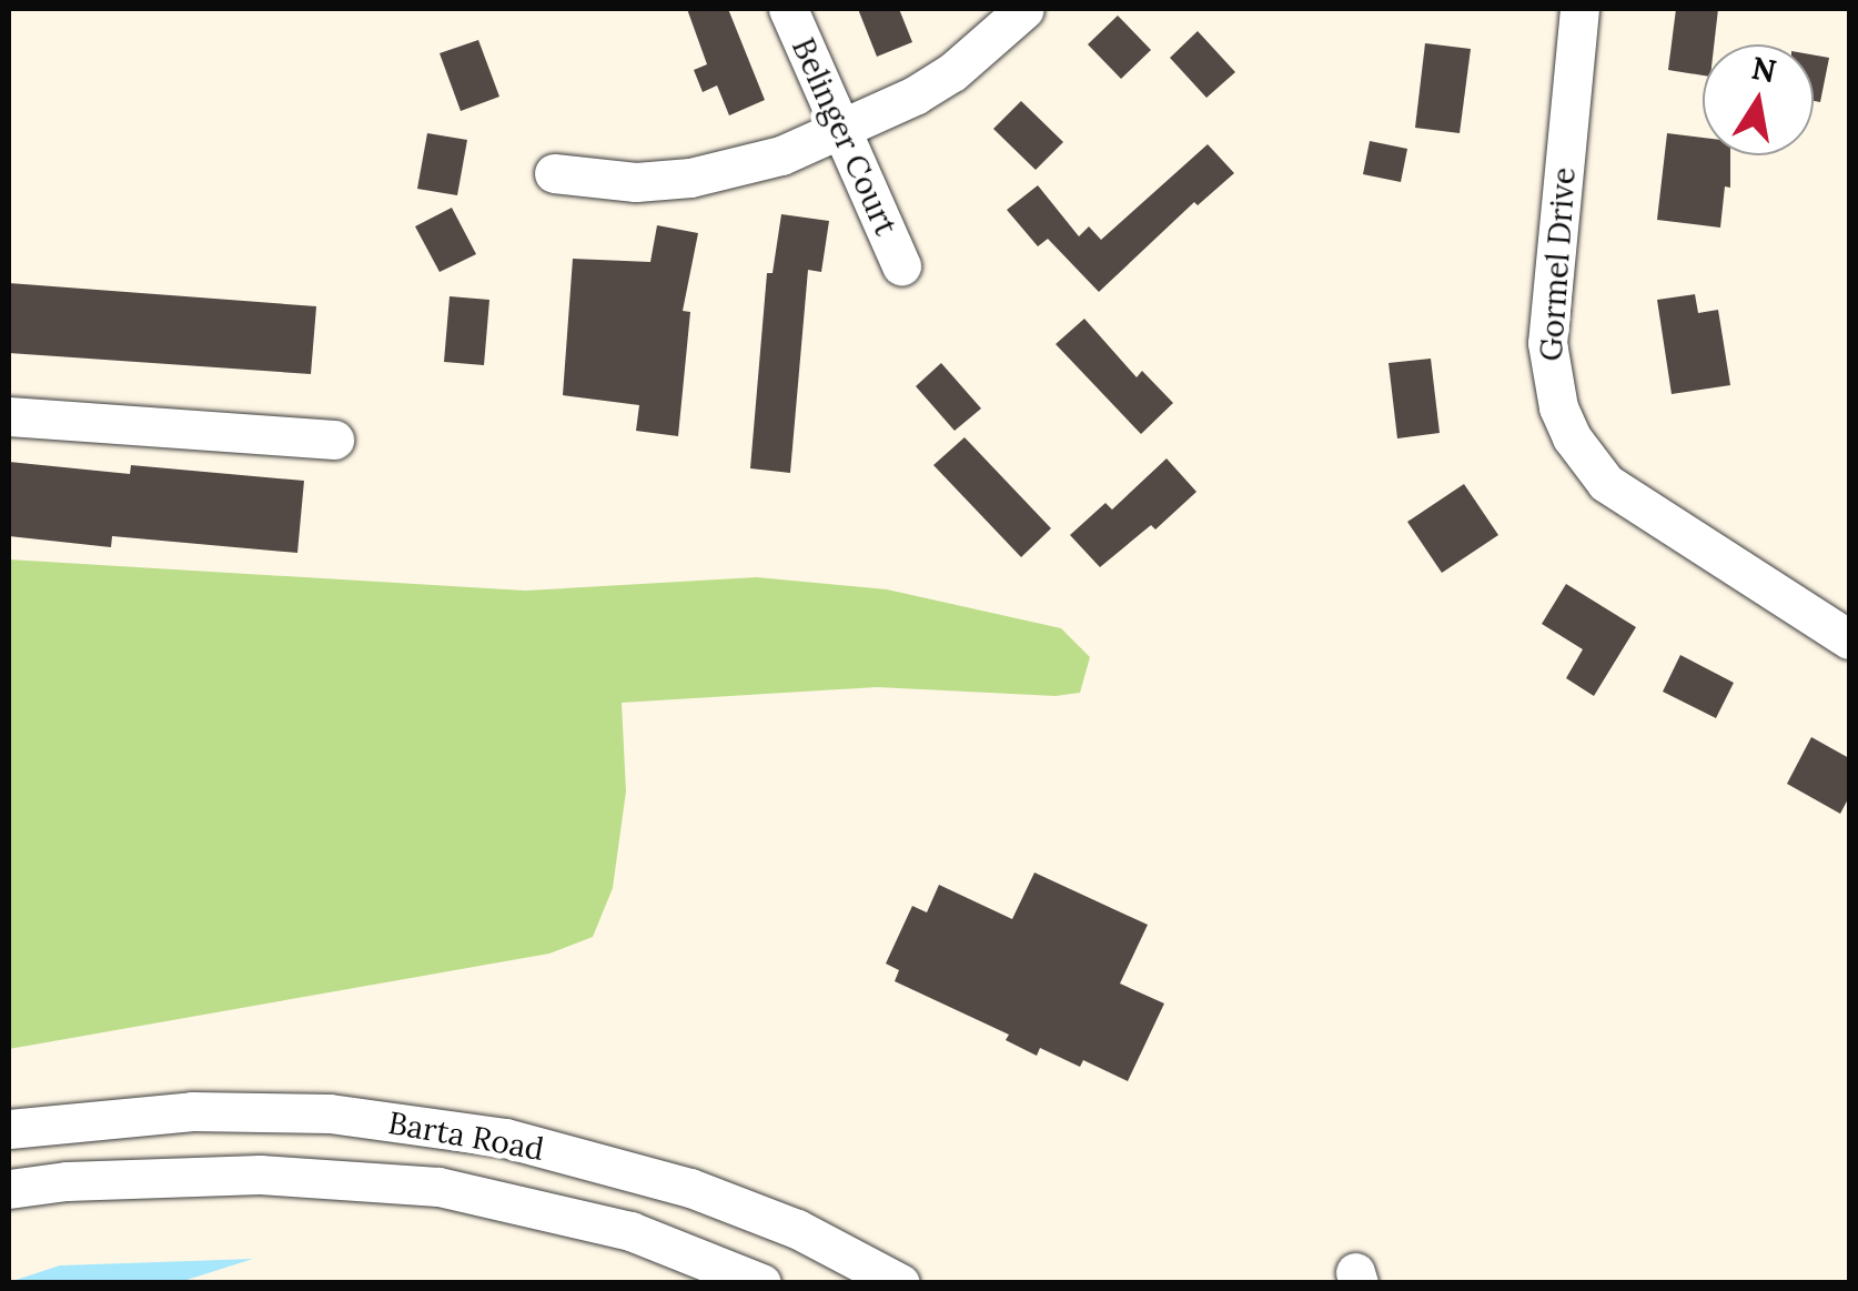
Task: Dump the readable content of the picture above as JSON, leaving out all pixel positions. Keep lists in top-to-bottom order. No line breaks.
{"streets":{"street":["Belinger Court","Gormel Drive","Barta Road"]},"north":"top"}
